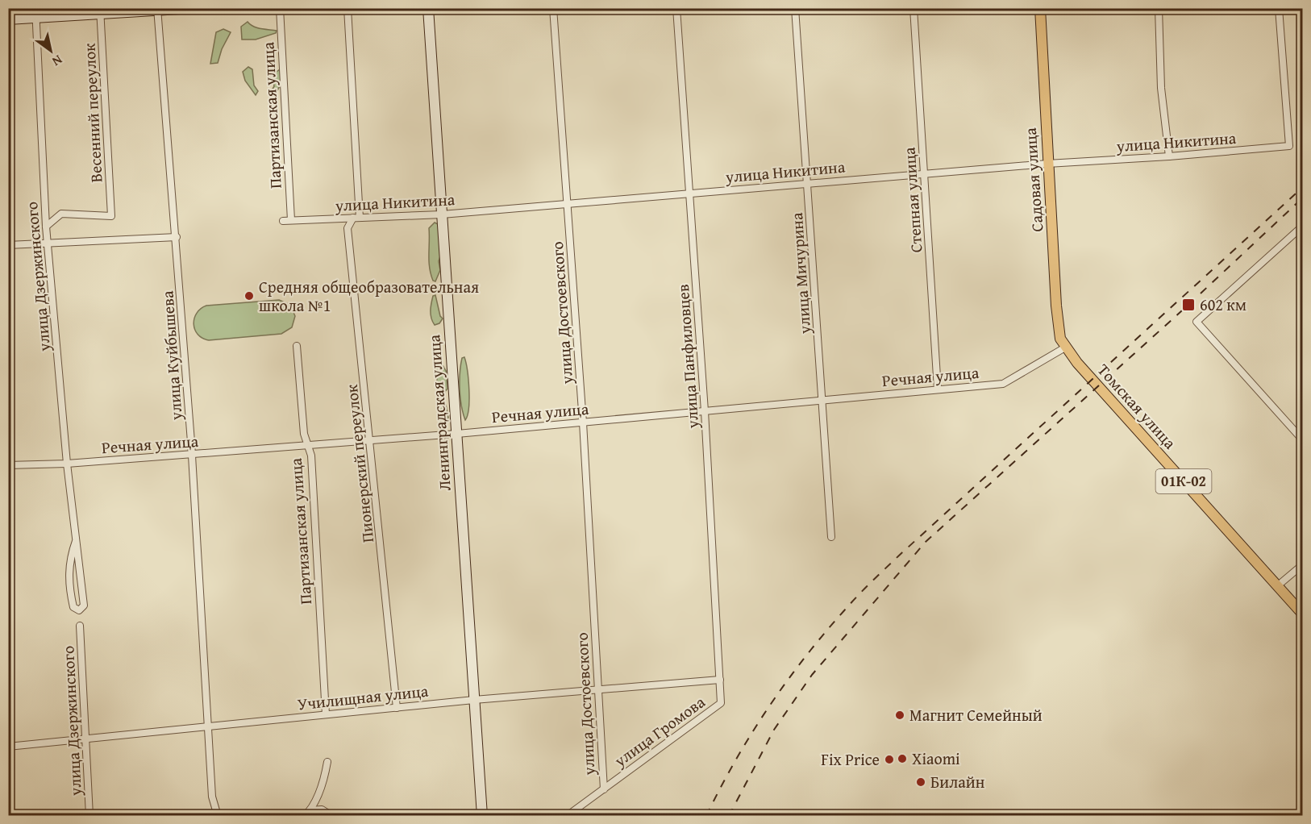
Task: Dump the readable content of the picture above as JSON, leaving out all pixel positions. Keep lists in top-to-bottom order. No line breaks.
{"streets":{"main road":["Садовая улица","Томская улица","01К-02"],"street":["Весенний переулок","Партизанская улица","улица Никитина","Степная улица","улица Мичурина","улица Дзержинского","улица Достоевского","улица Куйбышева","улица Панфиловцев","Речная улица","Ленинградская улица","Пионерский переулок","Училищная улица","улица Громова"]},"crossings":[["Весенний переулок","улица Дзержинского"],["Партизанская улица","улица Никитина"],["Партизанская улица","Речная улица"],["Партизанская улица","Училищная улица"],["улица Никитина","Садовая улица"],["улица Никитина","Степная улица"],["улица Никитина","улица Мичурина"],["улица Никитина","улица Достоевского"],["улица Никитина","улица Панфиловцев"],["улица Никитина","Ленинградская улица"],["улица Никитина","Пионерский переулок"],["Садовая улица","Речная улица"],["Садовая улица","Томская улица"],["Степная улица","Речная улица"],["улица Мичурина","Речная улица"],["улица Дзержинского","Речная улица"],["улица Дзержинского","Училищная улица"],["улица Достоевского","Речная улица"],["улица Достоевского","Училищная улица"],["улица Достоевского","улица Громова"],["улица Куйбышева","Речная улица"],["улица Куйбышева","Училищная улица"],["улица Панфиловцев","Речная улица"],["улица Панфиловцев","Училищная улица"],["улица Панфиловцев","улица Громова"],["Речная улица","Томская улица"],["Речная улица","Ленинградская улица"],["Речная улица","Пионерский переулок"],["Ленинградская улица","Училищная улица"],["Пионерский переулок","Училищная улица"]],"places":{"other":["Средняя общеобразовательная школа №1","Магнит Семейный","Xiaomi","Fix Price","Билайн"],"transit":["602 км"]},"north":"bottom right"}
